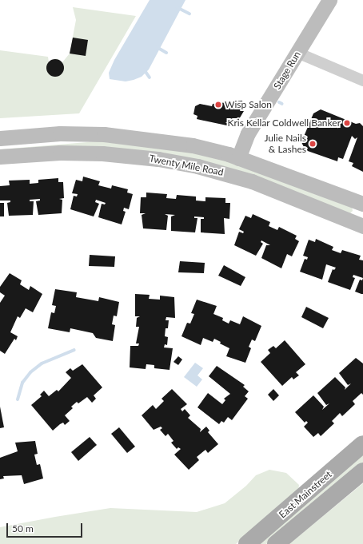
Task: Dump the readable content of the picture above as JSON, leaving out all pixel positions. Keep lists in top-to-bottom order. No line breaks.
{"streets":{"main road":["Stage Run","Twenty Mile Road","East Mainstreet"]},"crossings":[["Stage Run","Twenty Mile Road"]],"places":["Wisp Salon","Kris Kellar Coldwell Banker","Julie Nails & Lashes"],"scale_bar":"50 m"}
